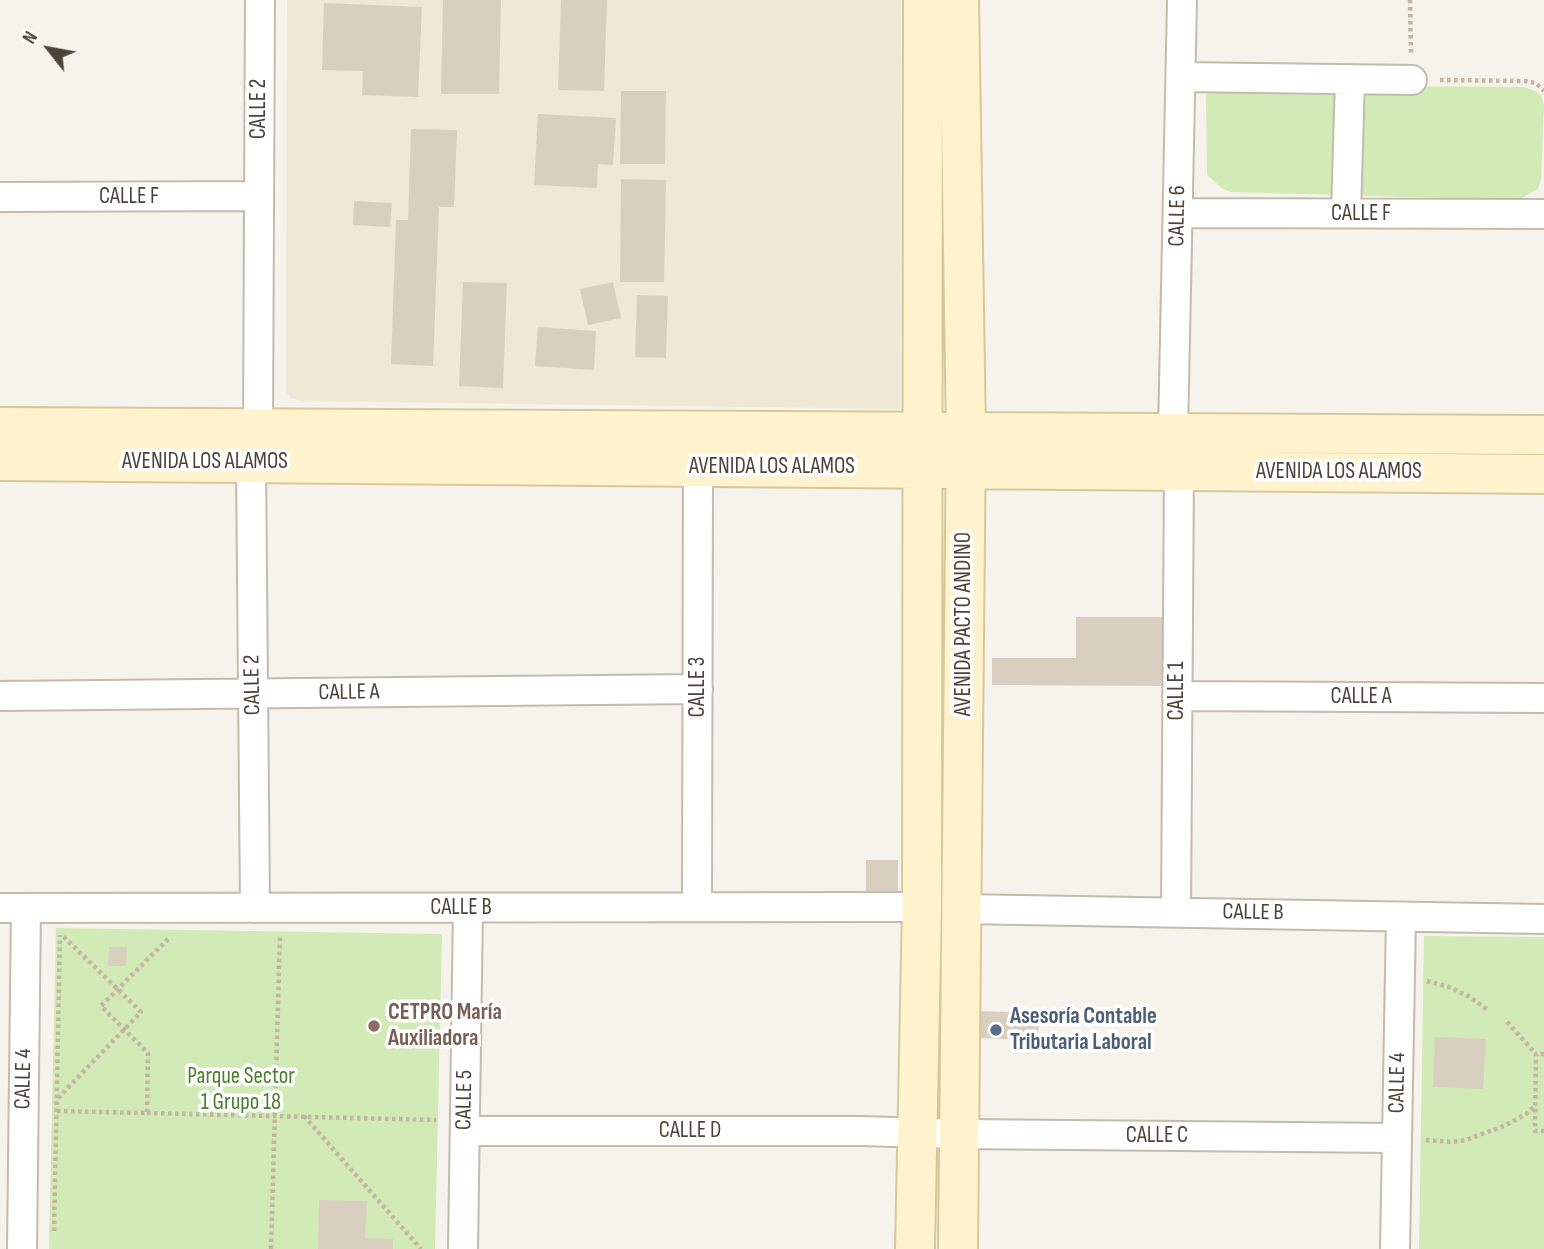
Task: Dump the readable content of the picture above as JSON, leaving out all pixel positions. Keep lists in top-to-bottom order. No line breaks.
{"streets":{"street":["CALLE 2","CALLE F","CALLE 6","AVENIDA LOS ALAMOS","AVENIDA PACTO ANDINO","CALLE 3","CALLE 1","CALLE A","CALLE B","CALLE 4","CALLE 5","CALLE D","CALLE C"]},"crossings":[["CALLE 2","CALLE F"],["CALLE 2","AVENIDA LOS ALAMOS"],["CALLE 2","CALLE A"],["CALLE 2","CALLE B"],["CALLE F","CALLE 6"],["CALLE 6","AVENIDA LOS ALAMOS"],["AVENIDA LOS ALAMOS","AVENIDA PACTO ANDINO"],["AVENIDA LOS ALAMOS","CALLE 3"],["AVENIDA LOS ALAMOS","CALLE 1"],["AVENIDA PACTO ANDINO","CALLE B"],["AVENIDA PACTO ANDINO","CALLE D"],["AVENIDA PACTO ANDINO","CALLE C"],["CALLE 3","CALLE A"],["CALLE 3","CALLE B"],["CALLE 1","CALLE A"],["CALLE 1","CALLE B"],["CALLE B","CALLE 4"],["CALLE B","CALLE 5"],["CALLE 4","CALLE C"],["CALLE 5","CALLE D"],["CALLE D","CALLE C"]],"parks":["Parque Sector 1 Grupo 18"],"places":["CETPRO María Auxiliadora","Asesoría Contable Tributaria Laboral"],"north":"top left"}
